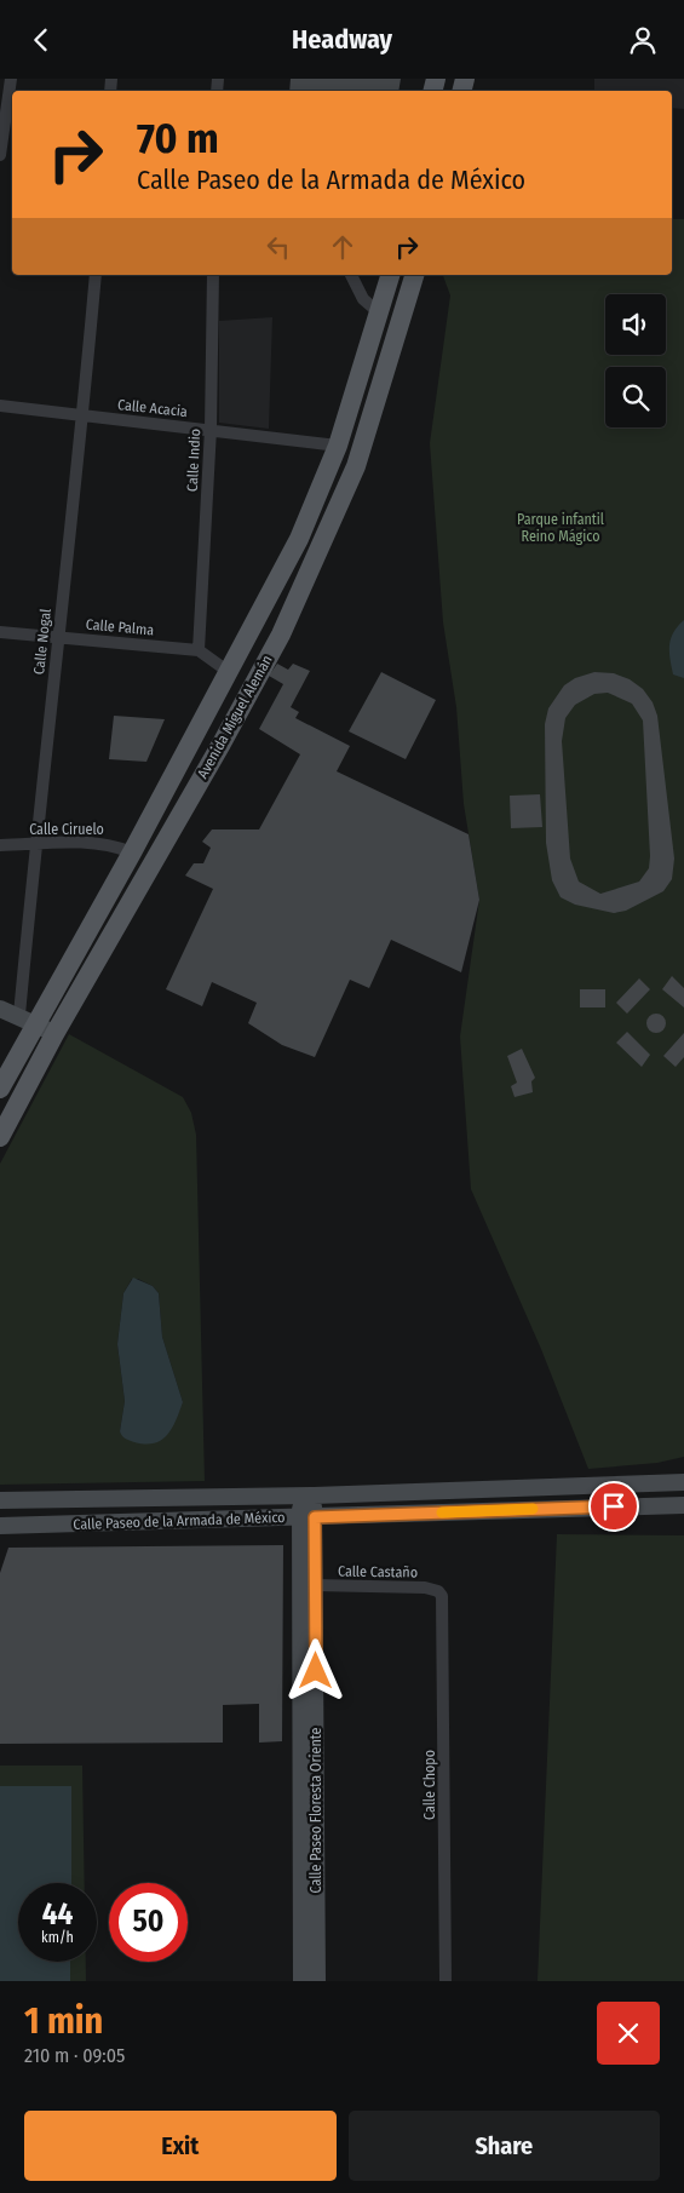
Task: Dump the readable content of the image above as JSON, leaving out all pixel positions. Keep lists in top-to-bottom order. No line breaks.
{"streets":{"main road":["Avenida Miguel Alemán","Calle Paseo de la Armada de México","Calle Paseo Floresta Oriente"],"street":["Calle Acacia","Calle Indio","Calle Palma","Calle Nogal","Calle Ciruelo","Calle Castaño","Calle Chopo"]},"crossings":[["Calle Acacia","Calle Indio"],["Calle Acacia","Calle Nogal"],["Calle Acacia","Avenida Miguel Alemán"],["Calle Indio","Calle Palma"],["Calle Palma","Calle Nogal"],["Calle Nogal","Avenida Miguel Alemán"],["Calle Nogal","Calle Ciruelo"],["Avenida Miguel Alemán","Calle Ciruelo"],["Calle Paseo de la Armada de México","Calle Paseo Floresta Oriente"],["Calle Castaño","Calle Chopo"],["Calle Castaño","Calle Paseo Floresta Oriente"]],"parks":["Parque infantil Reino Mágico"],"page":{"header":"Headway","turn":["70 m","Calle Paseo de la Armada de México"],"speed":"44 km/h","limit":"50","heading":["1 min","210 m · 09:05"],"buttons":["Exit","Share"]}}
